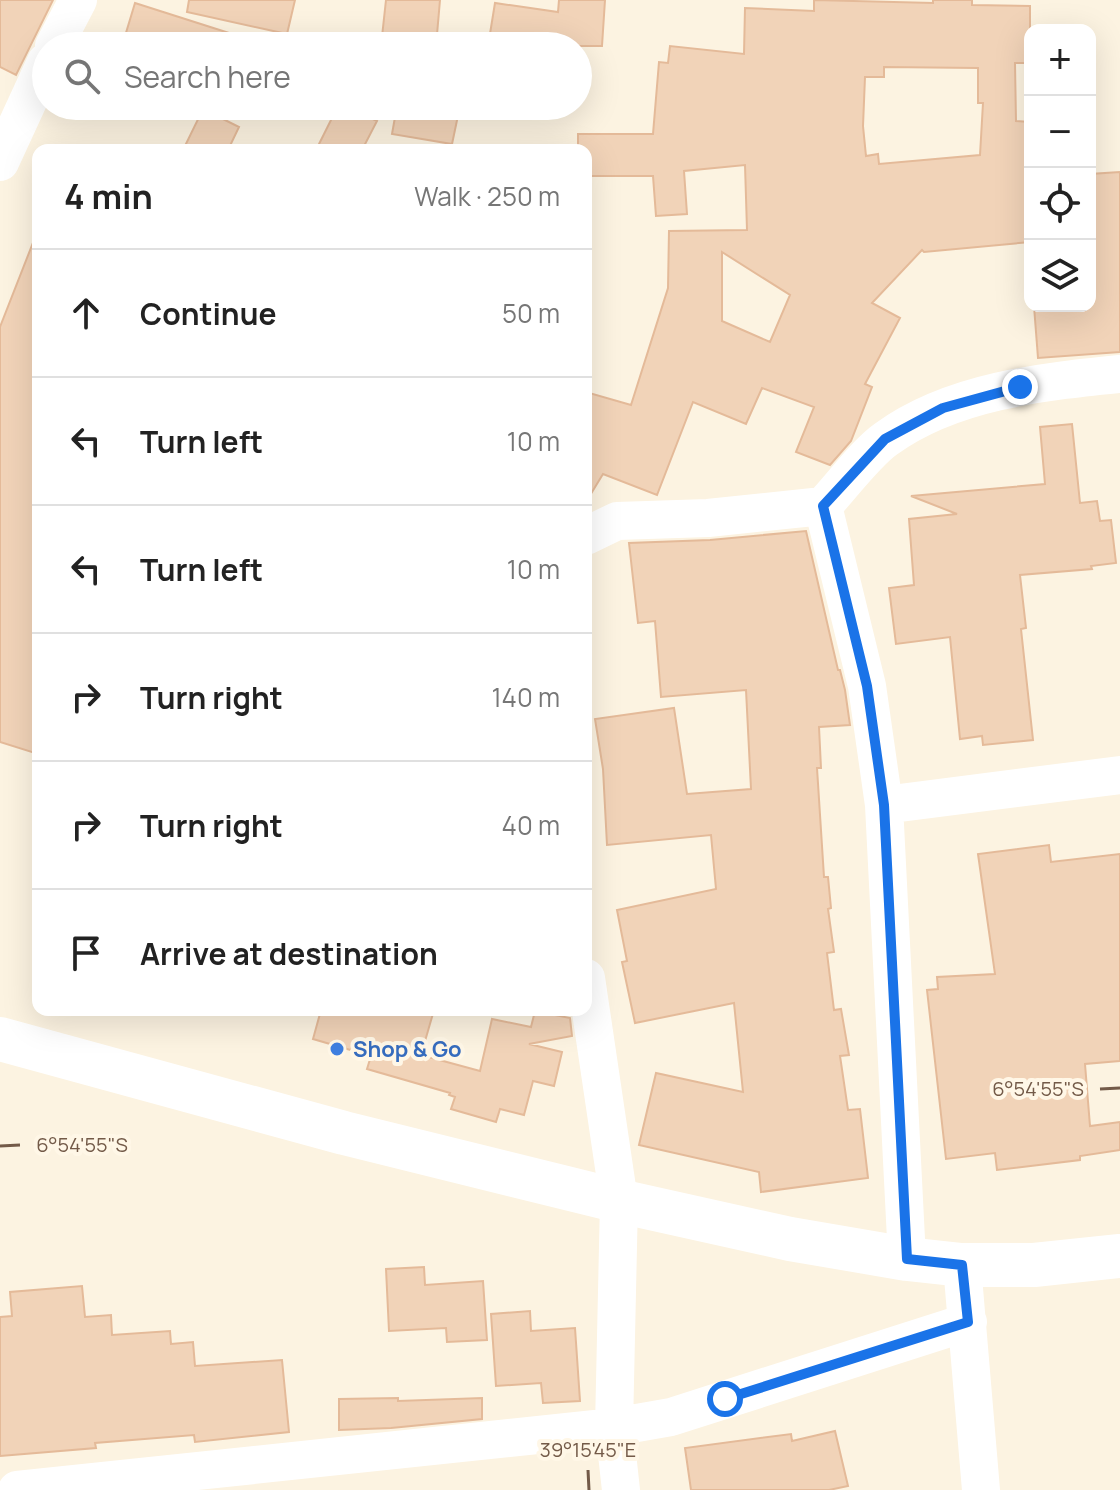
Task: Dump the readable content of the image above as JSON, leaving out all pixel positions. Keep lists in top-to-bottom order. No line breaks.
{"places":["Shop & Go"],"page":{"map_buttons":["+","−"],"search":"Search here","heading":["4 min","Walk · 250 m"],"list":[["Continue","50 m"],["Turn left","10 m"],["Turn left","10 m"],["Turn right","140 m"],["Turn right","40 m"],"Arrive at destination"]},"coordinates":["6°54'55\"S","39°15'45\"E"]}
